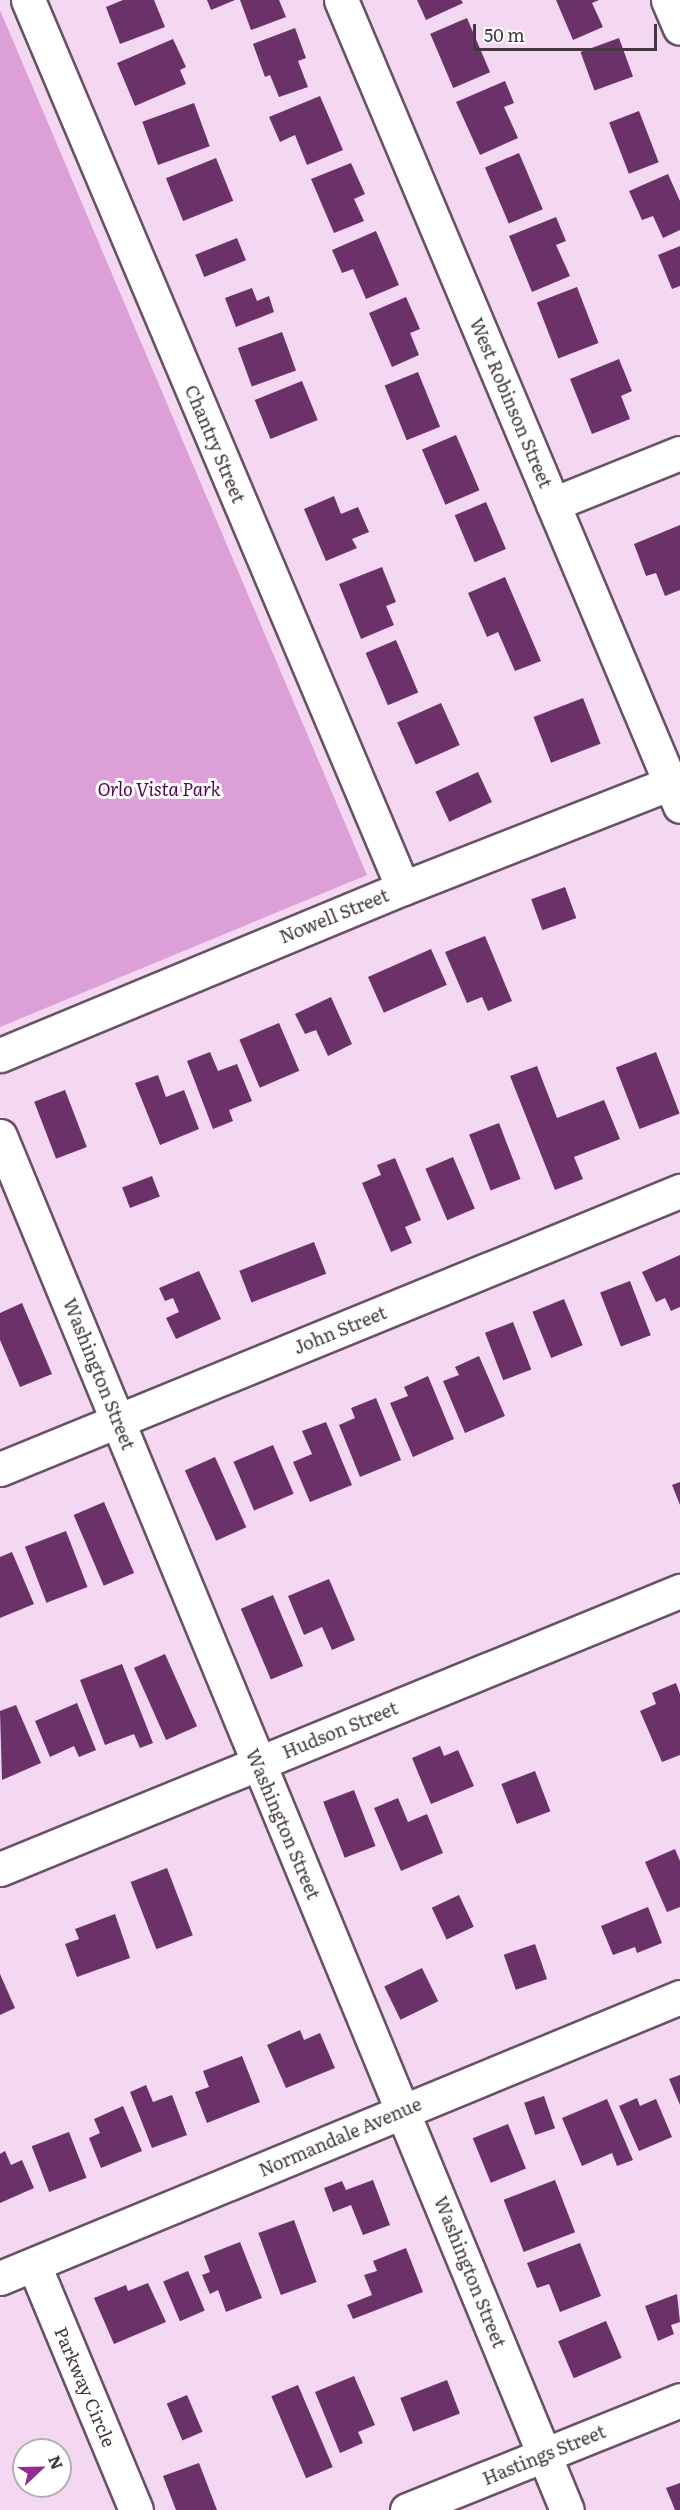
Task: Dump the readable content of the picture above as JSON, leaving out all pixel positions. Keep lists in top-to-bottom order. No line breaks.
{"streets":{"street":["West Robinson Street","Chantry Street","Nowell Street","John Street","Washington Street","Hudson Street","Normandale Avenue","Parkway Circle","Hastings Street"]},"crossings":[["West Robinson Street","Nowell Street"],["Chantry Street","Nowell Street"],["John Street","Washington Street"],["Washington Street","Hudson Street"],["Washington Street","Normandale Avenue"],["Washington Street","Hastings Street"],["Normandale Avenue","Parkway Circle"]],"parks":["Orlo Vista Park"],"scale_bar":"50 m","north":"right"}
